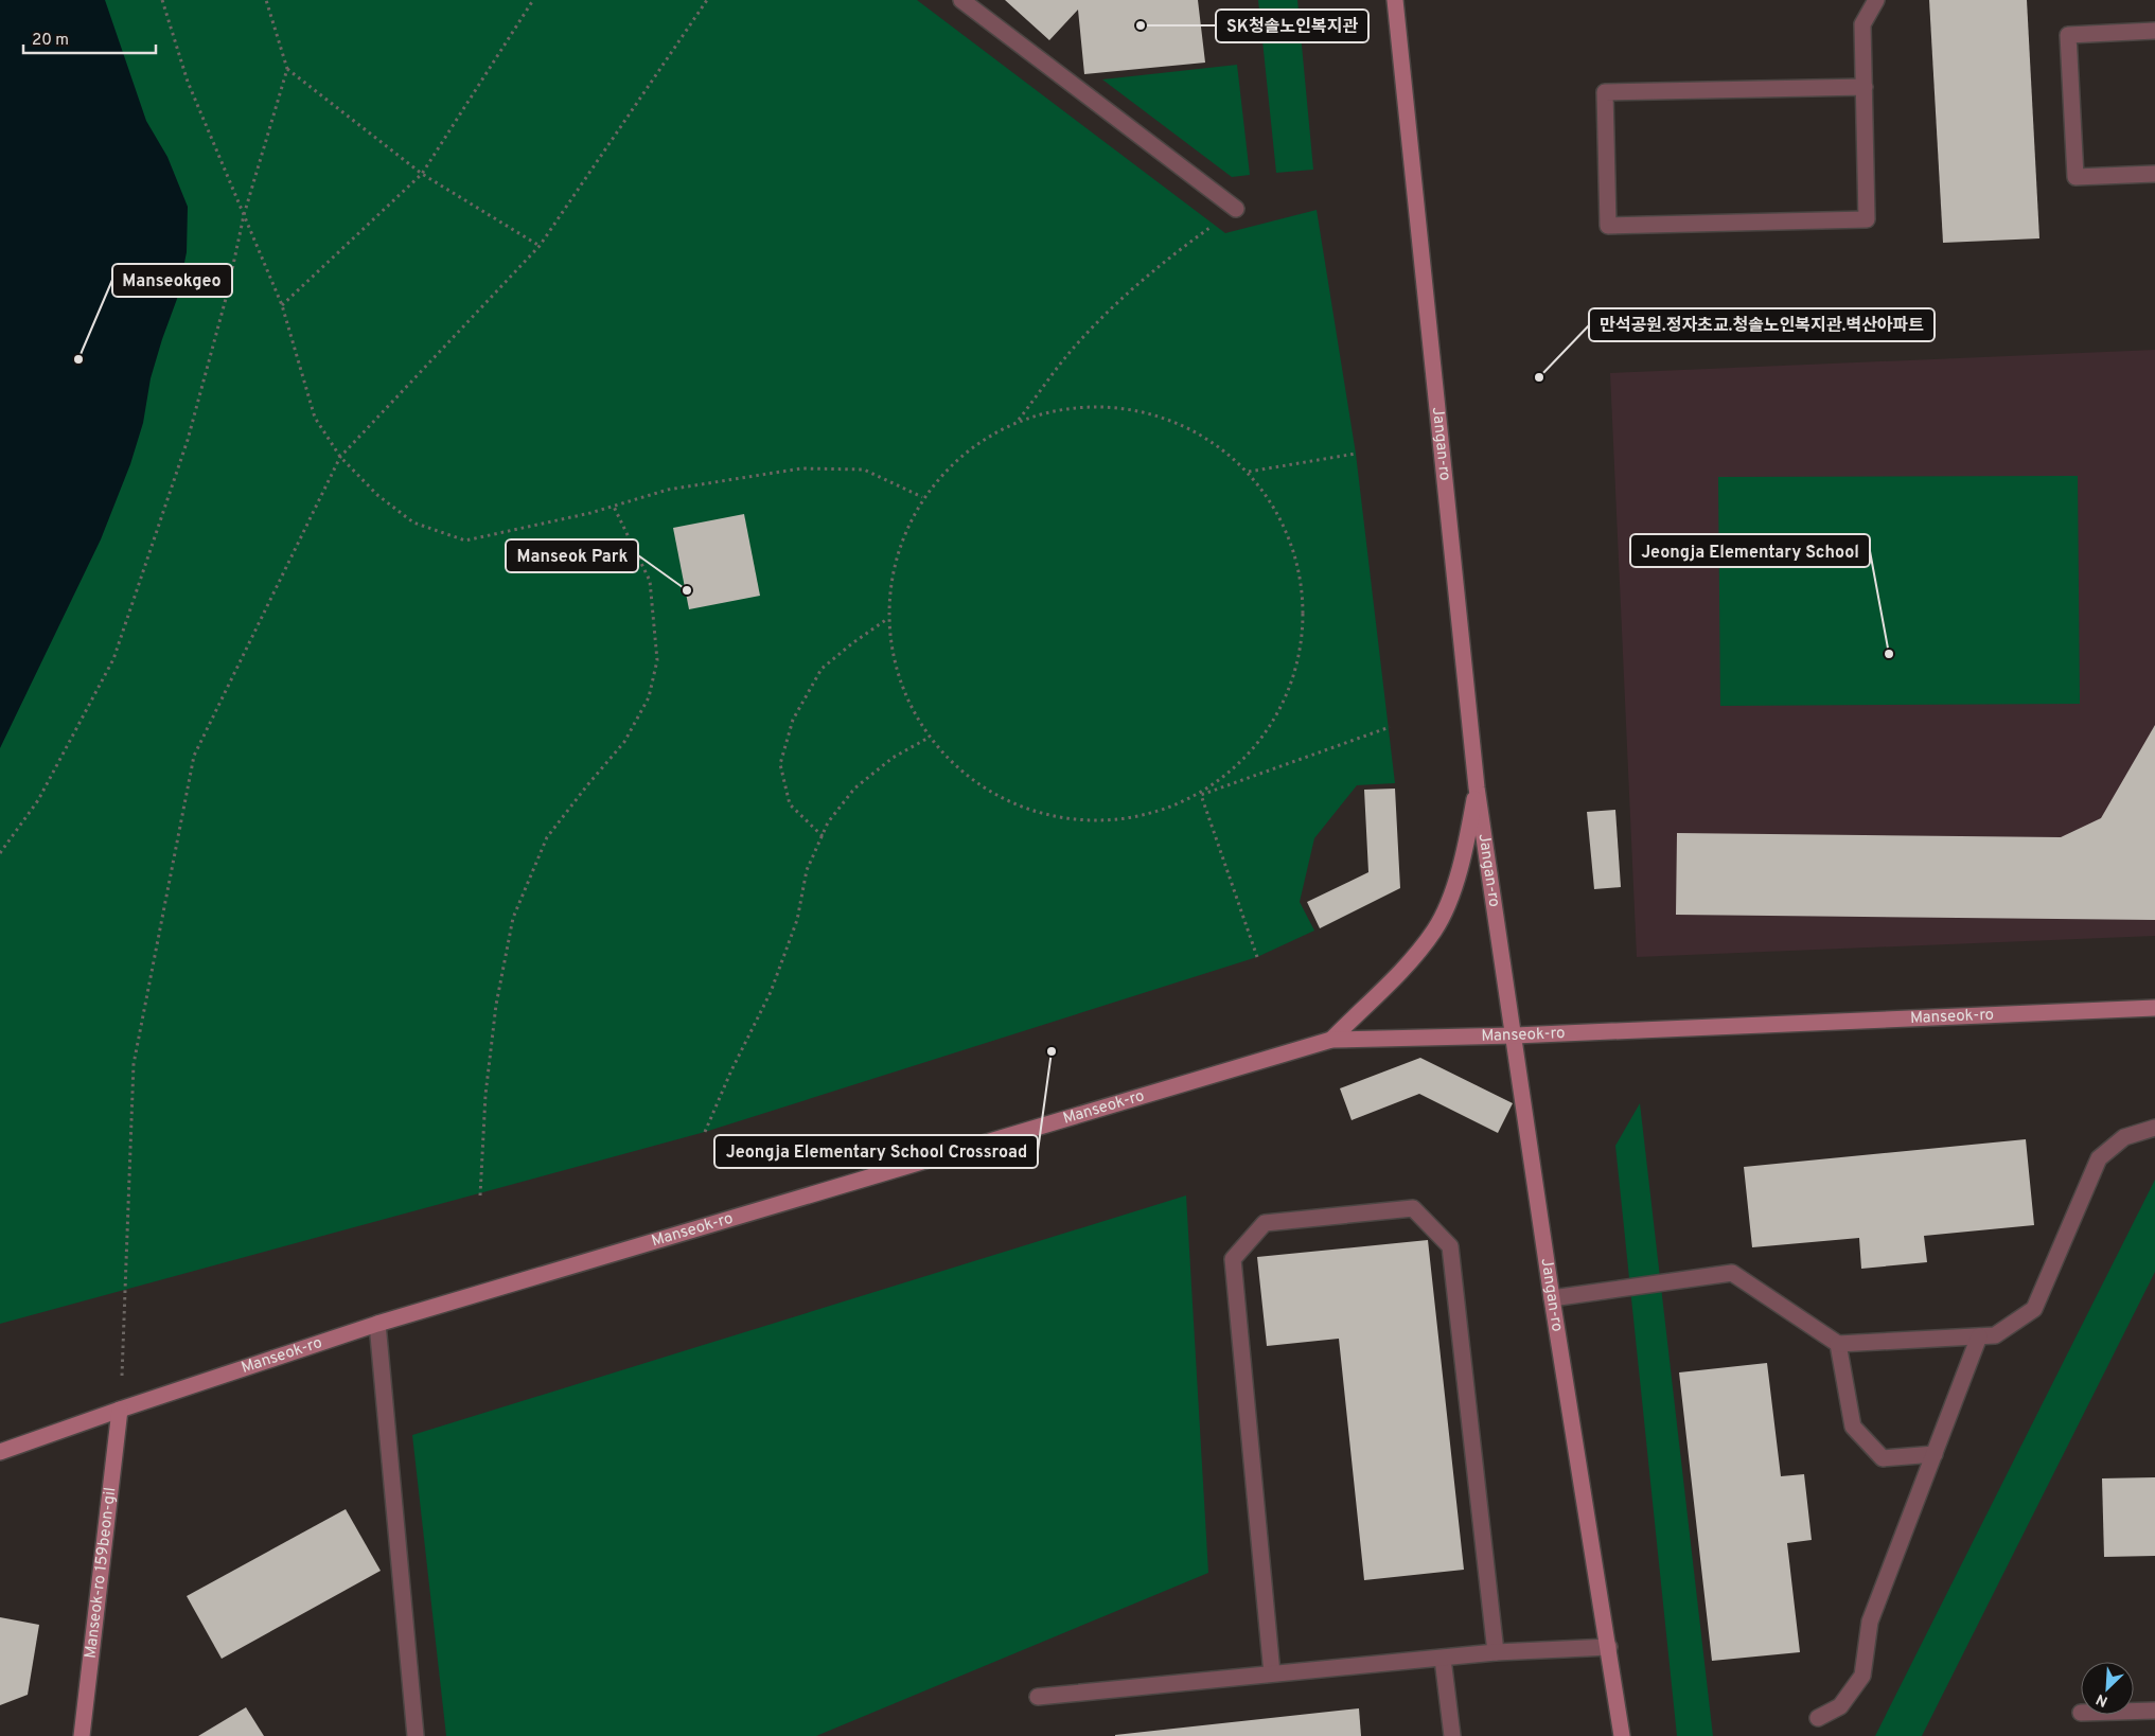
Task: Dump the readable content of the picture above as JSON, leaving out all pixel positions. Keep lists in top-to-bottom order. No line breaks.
{"streets":{"main road":["Jangan-ro","Manseok-ro","Manseok-ro 159beon-gil"]},"crossings":[["Jangan-ro","Manseok-ro"],["Manseok-ro","Manseok-ro 159beon-gil"]],"places":["SK청솔노인복지관","Manseokgeo","만석공원.정자초교.청솔노인복지관.벽산아파트","Manseok Park","Jeongja Elementary School","Jeongja Elementary School Crossroad"],"scale_bar":"20 m","north":"bottom left"}
